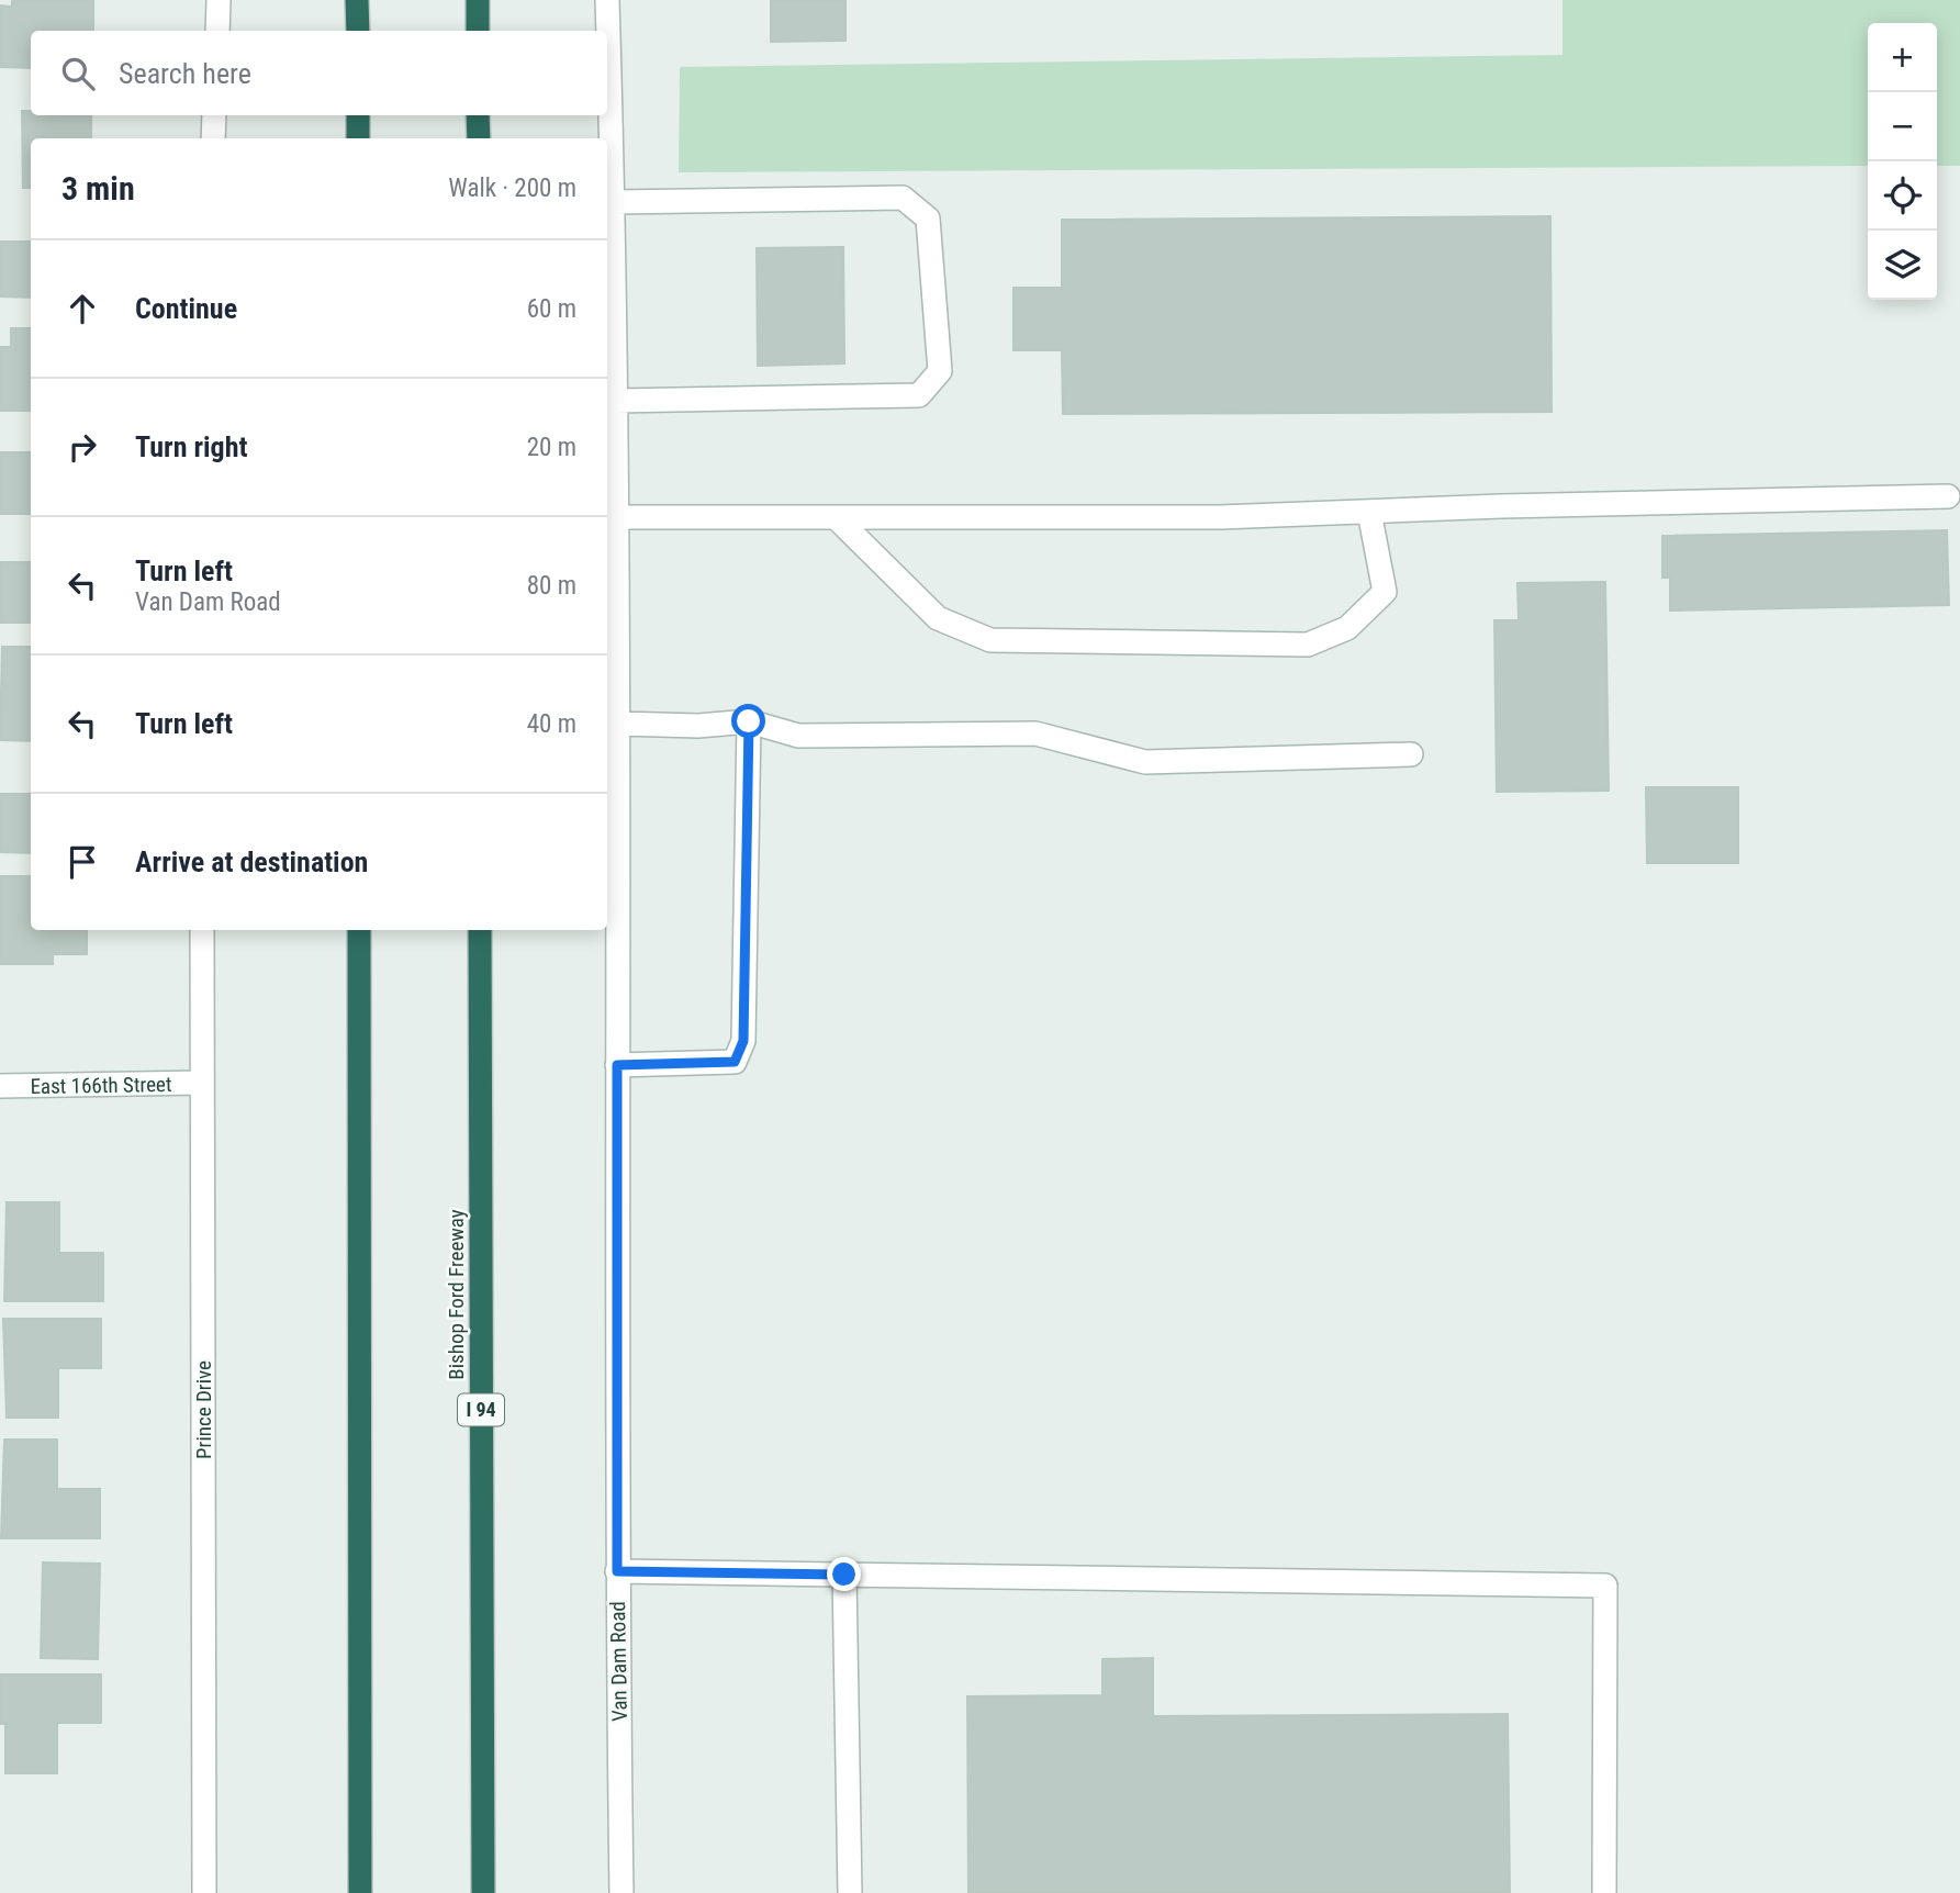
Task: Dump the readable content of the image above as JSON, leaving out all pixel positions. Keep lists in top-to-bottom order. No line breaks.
{"streets":{"highway":["Bishop Ford Freeway","I 94"],"street":["East 166th Street","Prince Drive","Van Dam Road"]},"crossings":[["East 166th Street","Prince Drive"]],"page":{"map_buttons":["+","−"],"search":"Search here","heading":["3 min","Walk · 200 m"],"list":[["Continue","60 m"],["Turn right","20 m"],["Turn left","Van Dam Road","80 m"],["Turn left","40 m"],"Arrive at destination"]}}
